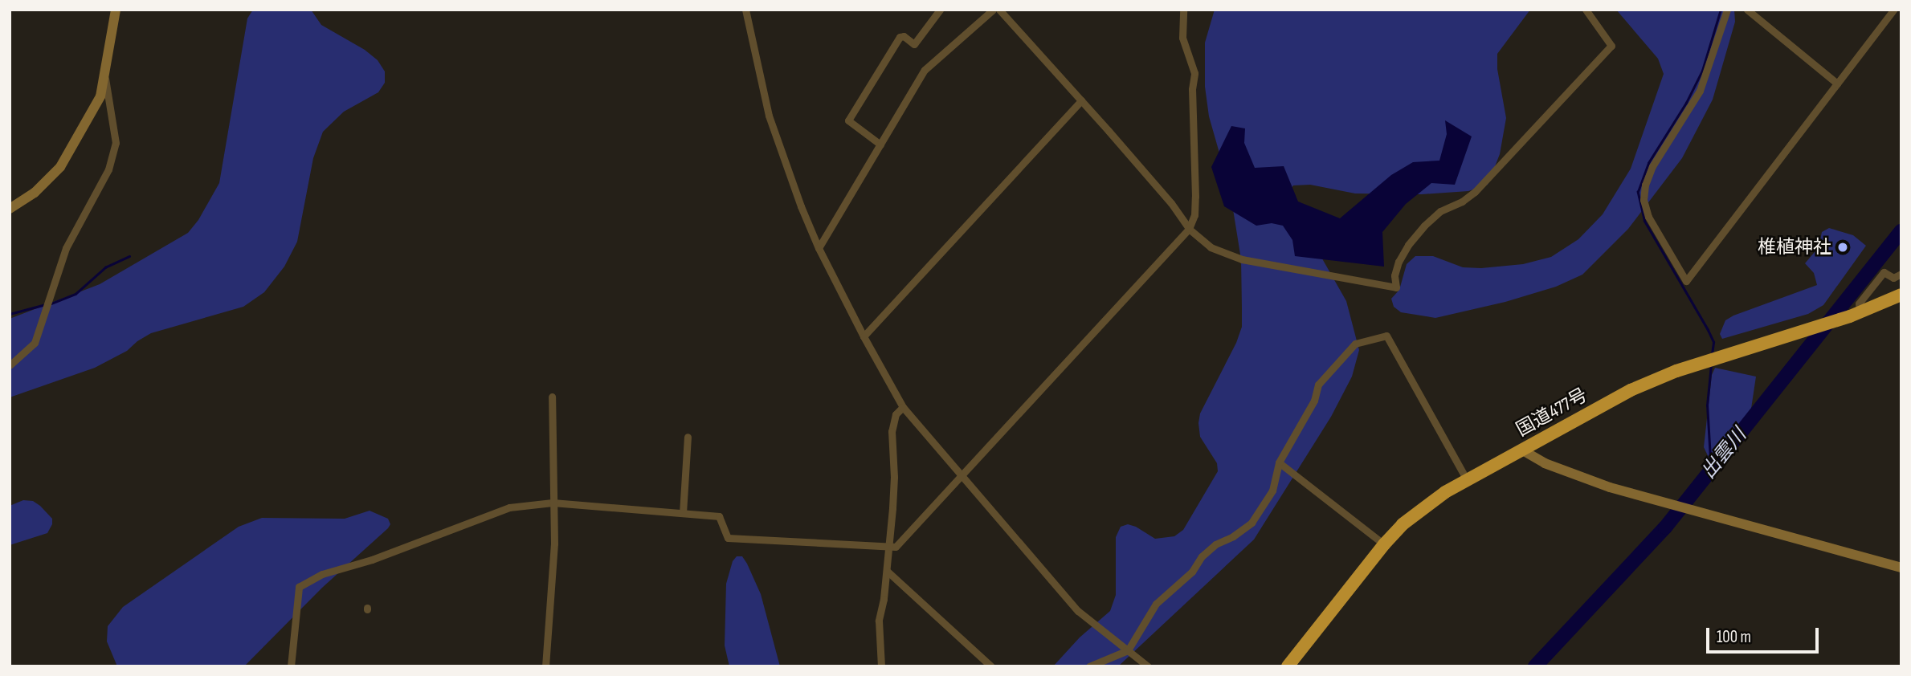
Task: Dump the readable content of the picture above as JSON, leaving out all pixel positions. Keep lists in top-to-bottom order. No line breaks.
{"streets":{"highway":["国道477号"]},"water":["出雲川"],"places":["椎植神社"],"scale_bar":"100 m"}
